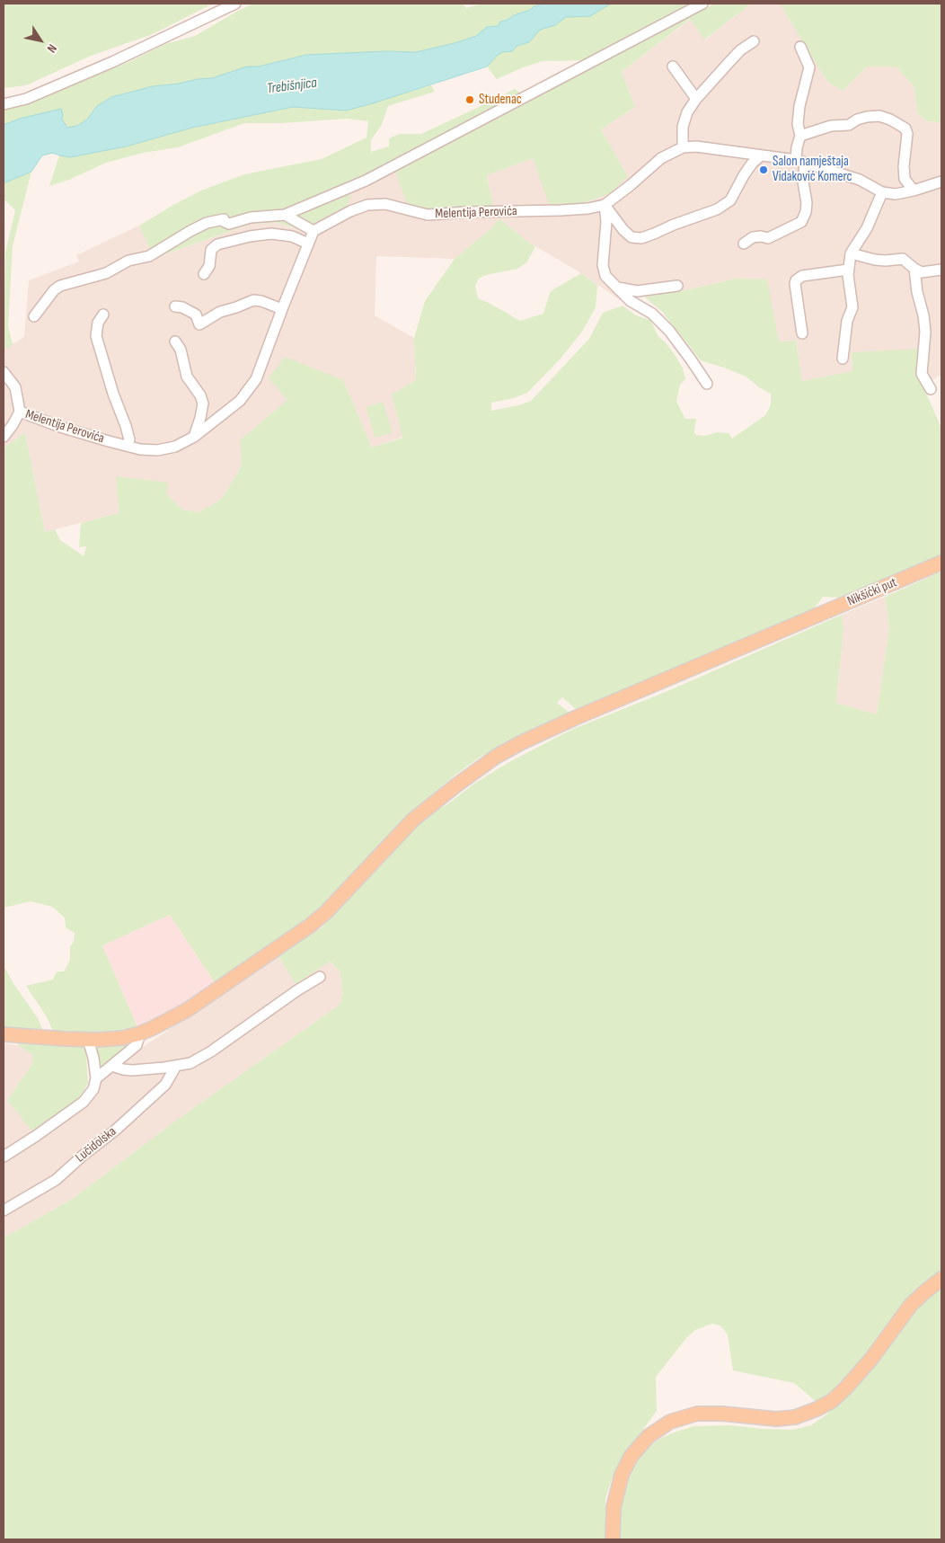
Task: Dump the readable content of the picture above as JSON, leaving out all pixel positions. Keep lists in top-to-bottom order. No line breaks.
{"streets":{"main road":["Nikšićki put"],"street":["Melentija Perovića","Lučidolska"]},"water":["Trebišnjica"],"places":["Studenac","Salon namještaja Vidaković Komerc"],"north":"bottom right"}
